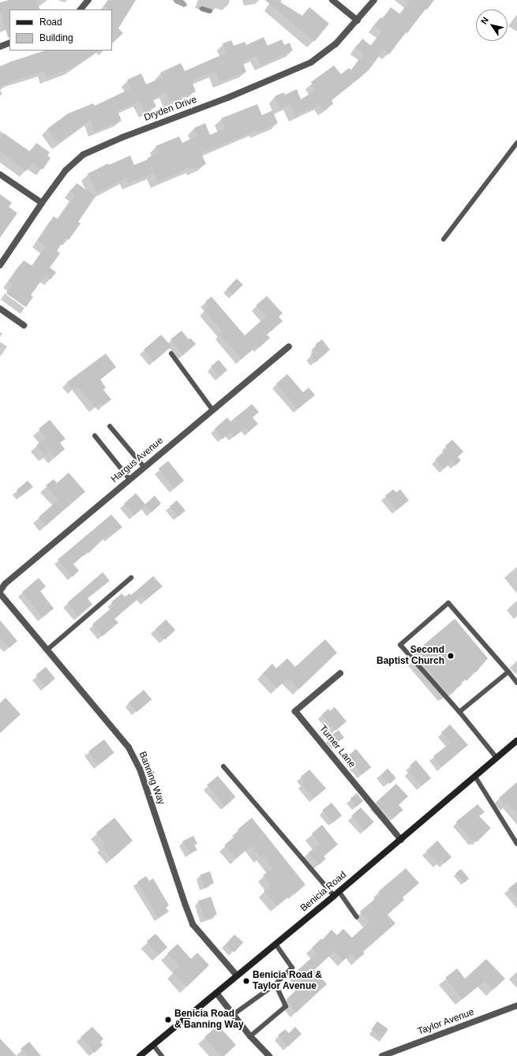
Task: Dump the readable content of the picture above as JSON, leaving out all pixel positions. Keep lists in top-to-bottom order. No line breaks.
{"streets":{"main road":["Benicia Road"],"street":["Dryden Drive","Hargus Avenue","Turner Lane","Banning Way","Taylor Avenue"]},"crossings":[["Hargus Avenue","Banning Way"],["Turner Lane","Benicia Road"],["Banning Way","Benicia Road"]],"places":["Second Baptist Church","Benicia Road & Taylor Avenue","Benicia Road & Banning Way"],"legend":["Road","Building"],"north":"top left"}
